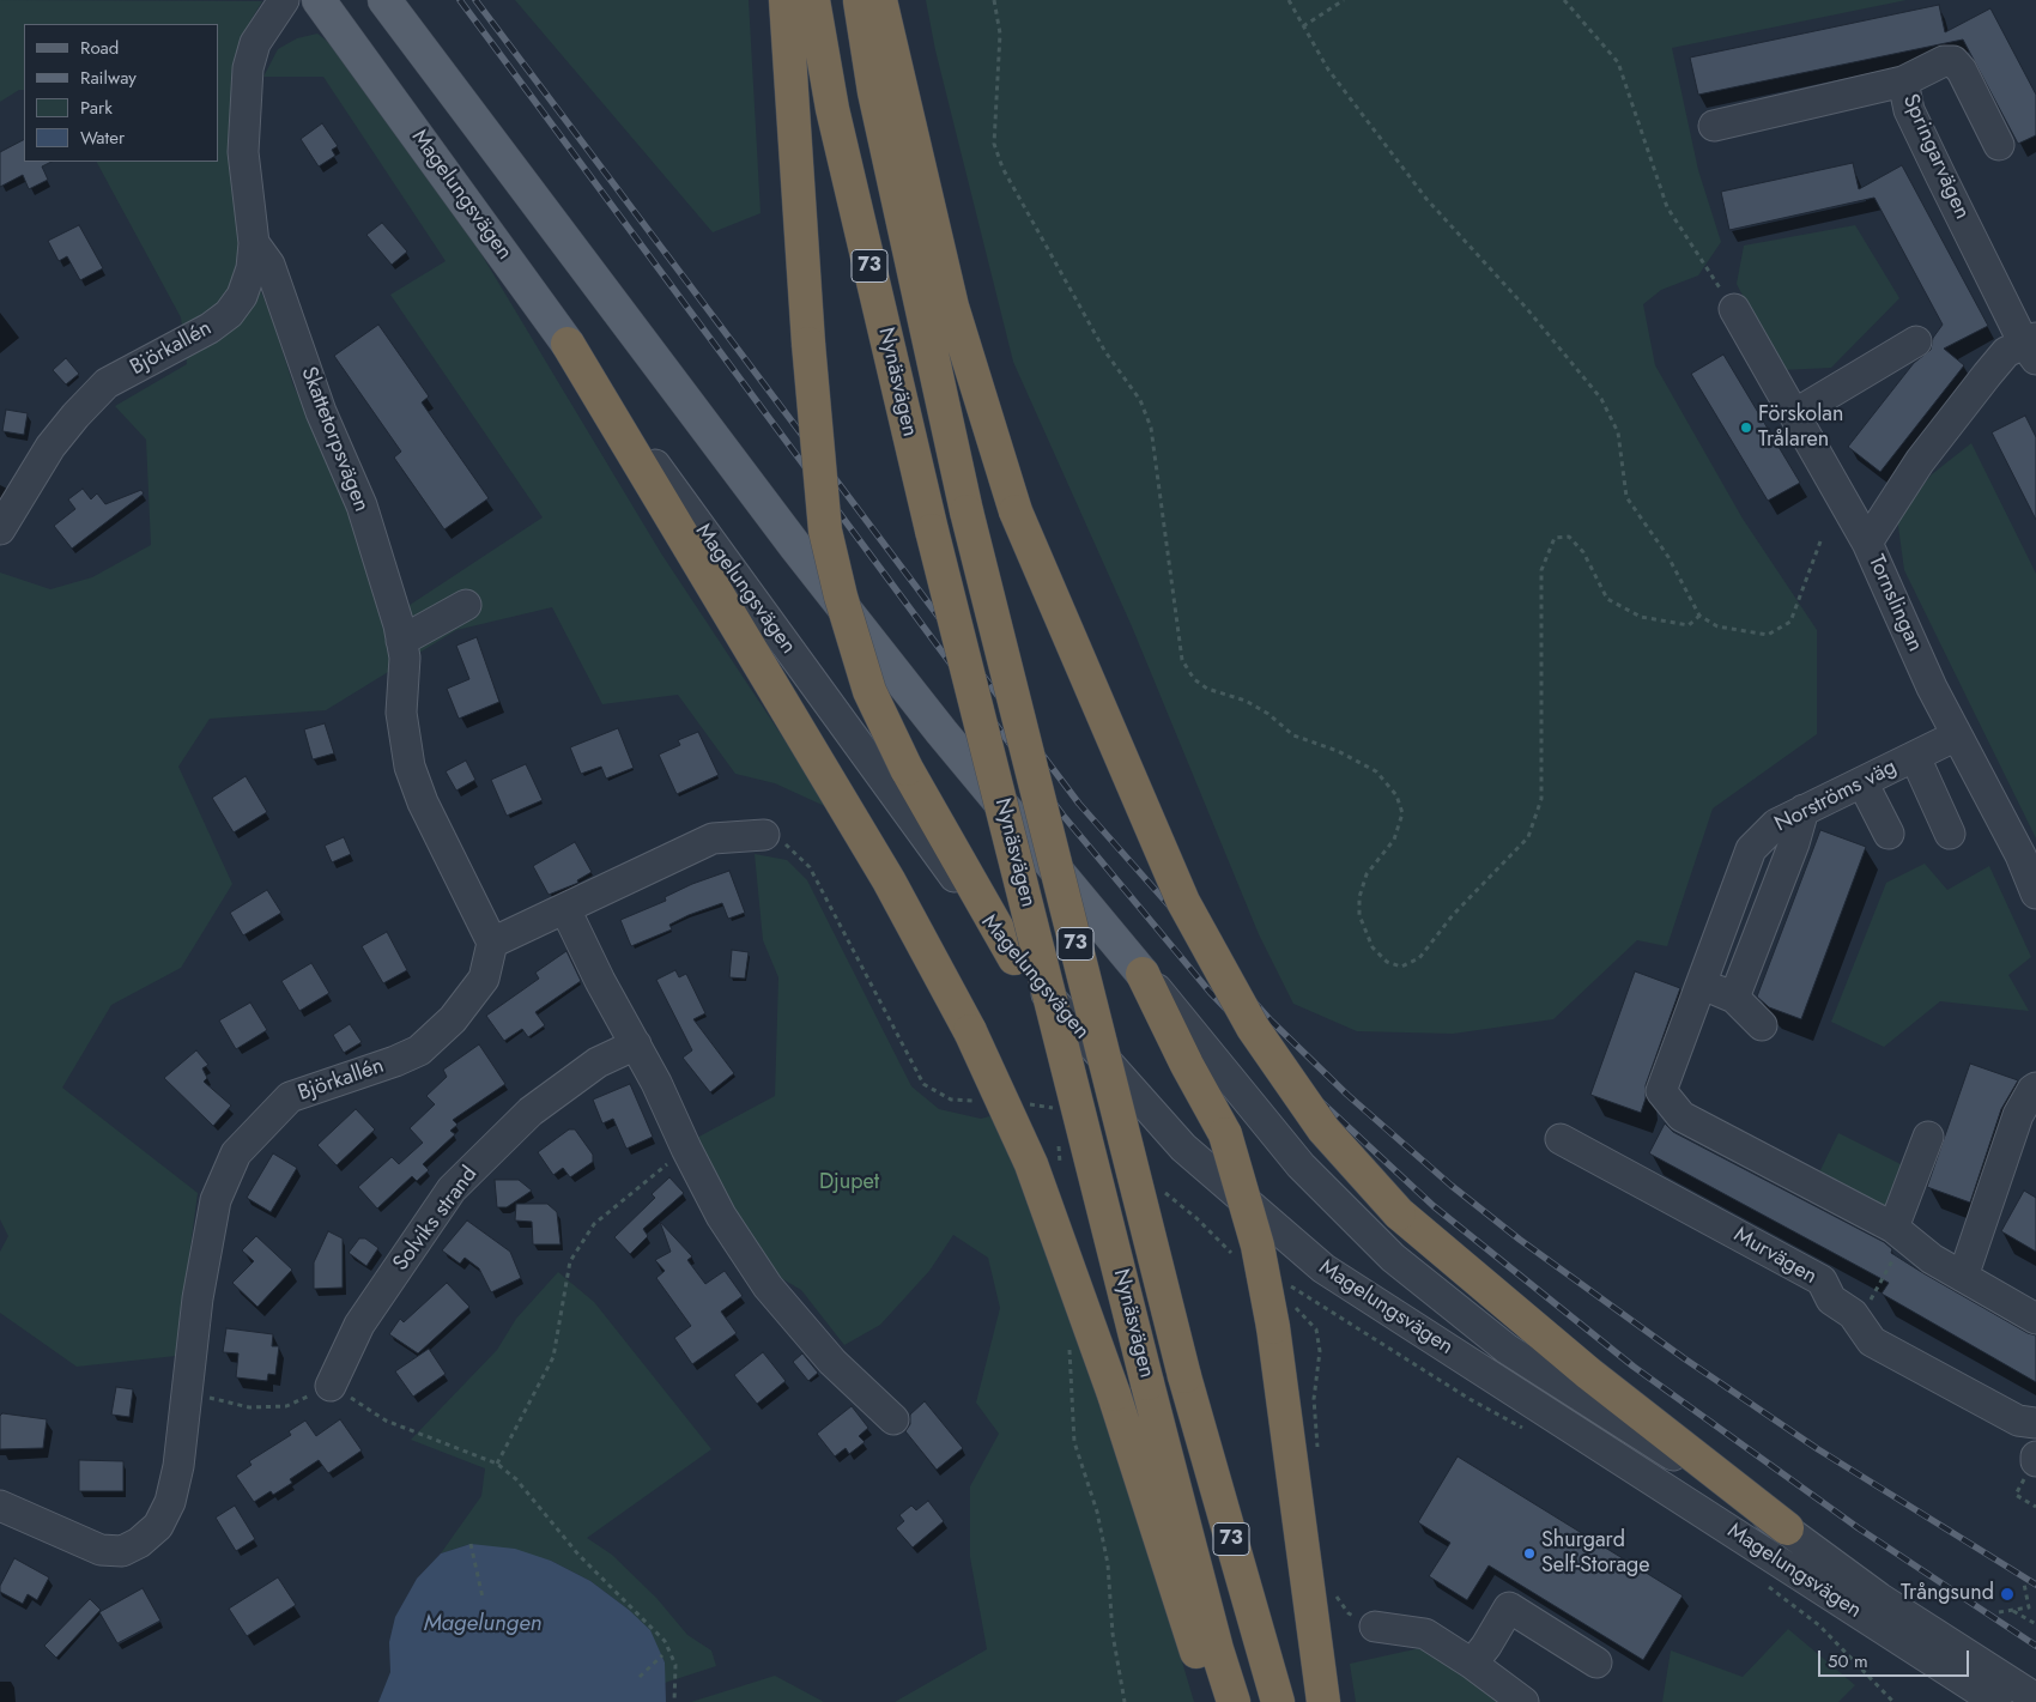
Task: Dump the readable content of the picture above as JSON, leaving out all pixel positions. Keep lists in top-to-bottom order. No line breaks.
{"streets":{"highway":["73","Nynäsvägen"],"main road":["Magelungsvägen"],"street":["Springarvägen","Björkallén","Skattetorpsvägen","Tornslingan","Norströms väg","Solviks strand","Murvägen"]},"crossings":[["Springarvägen","Tornslingan"],["Björkallén","Skattetorpsvägen"],["Tornslingan","Norströms väg"]],"water":["Magelungen"],"parks":["Djupet"],"places":["Förskolan Trålaren","Shurgard Self-Storage","Trångsund"],"legend":["Road","Railway","Park","Water"],"scale_bar":"50 m"}
